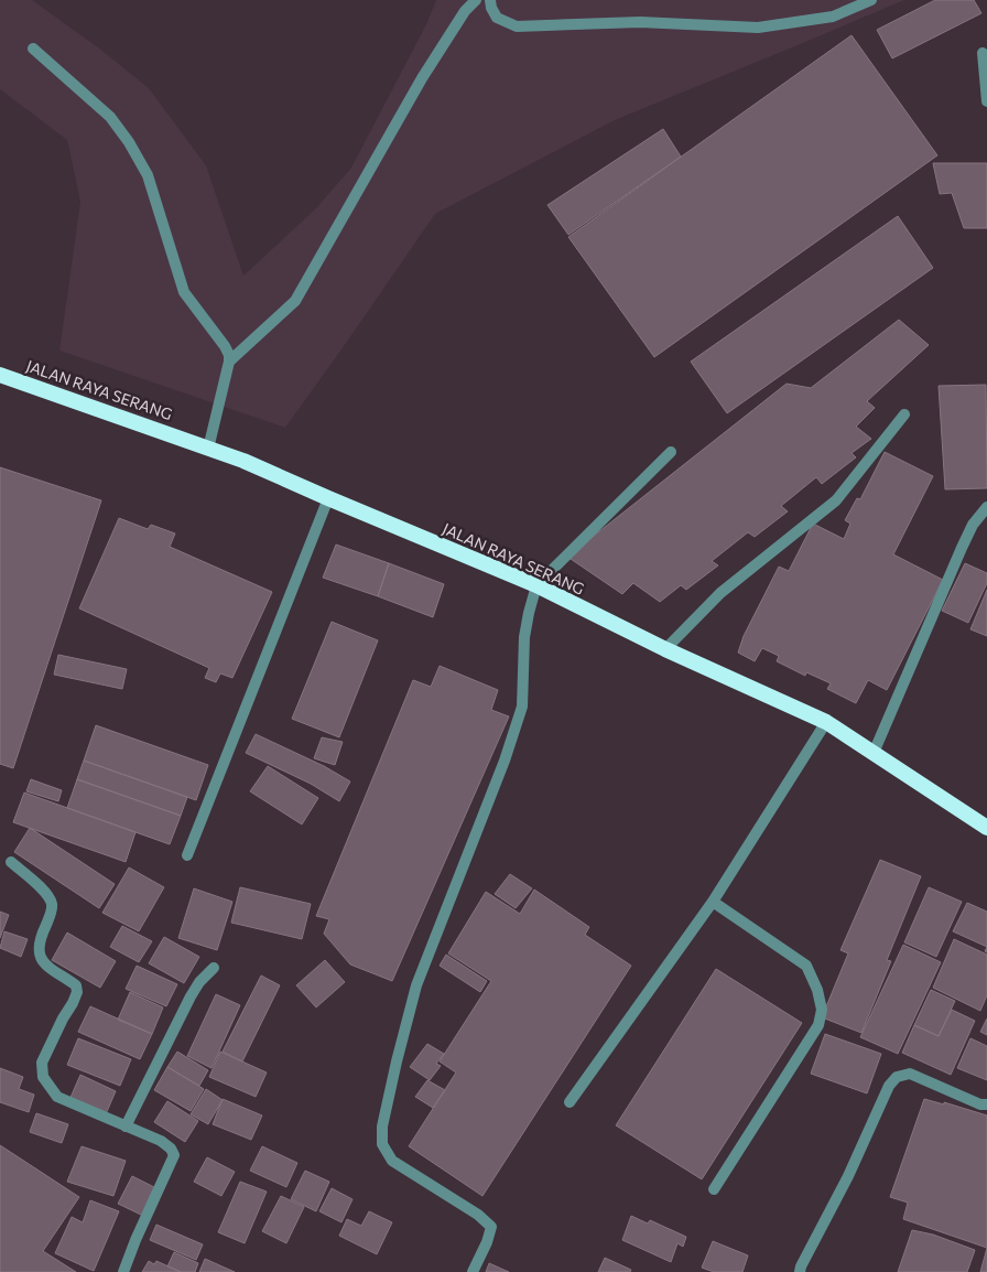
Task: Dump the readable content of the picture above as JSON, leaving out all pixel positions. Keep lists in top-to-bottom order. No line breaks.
{"streets":{"highway":["JALAN RAYA SERANG"]}}
